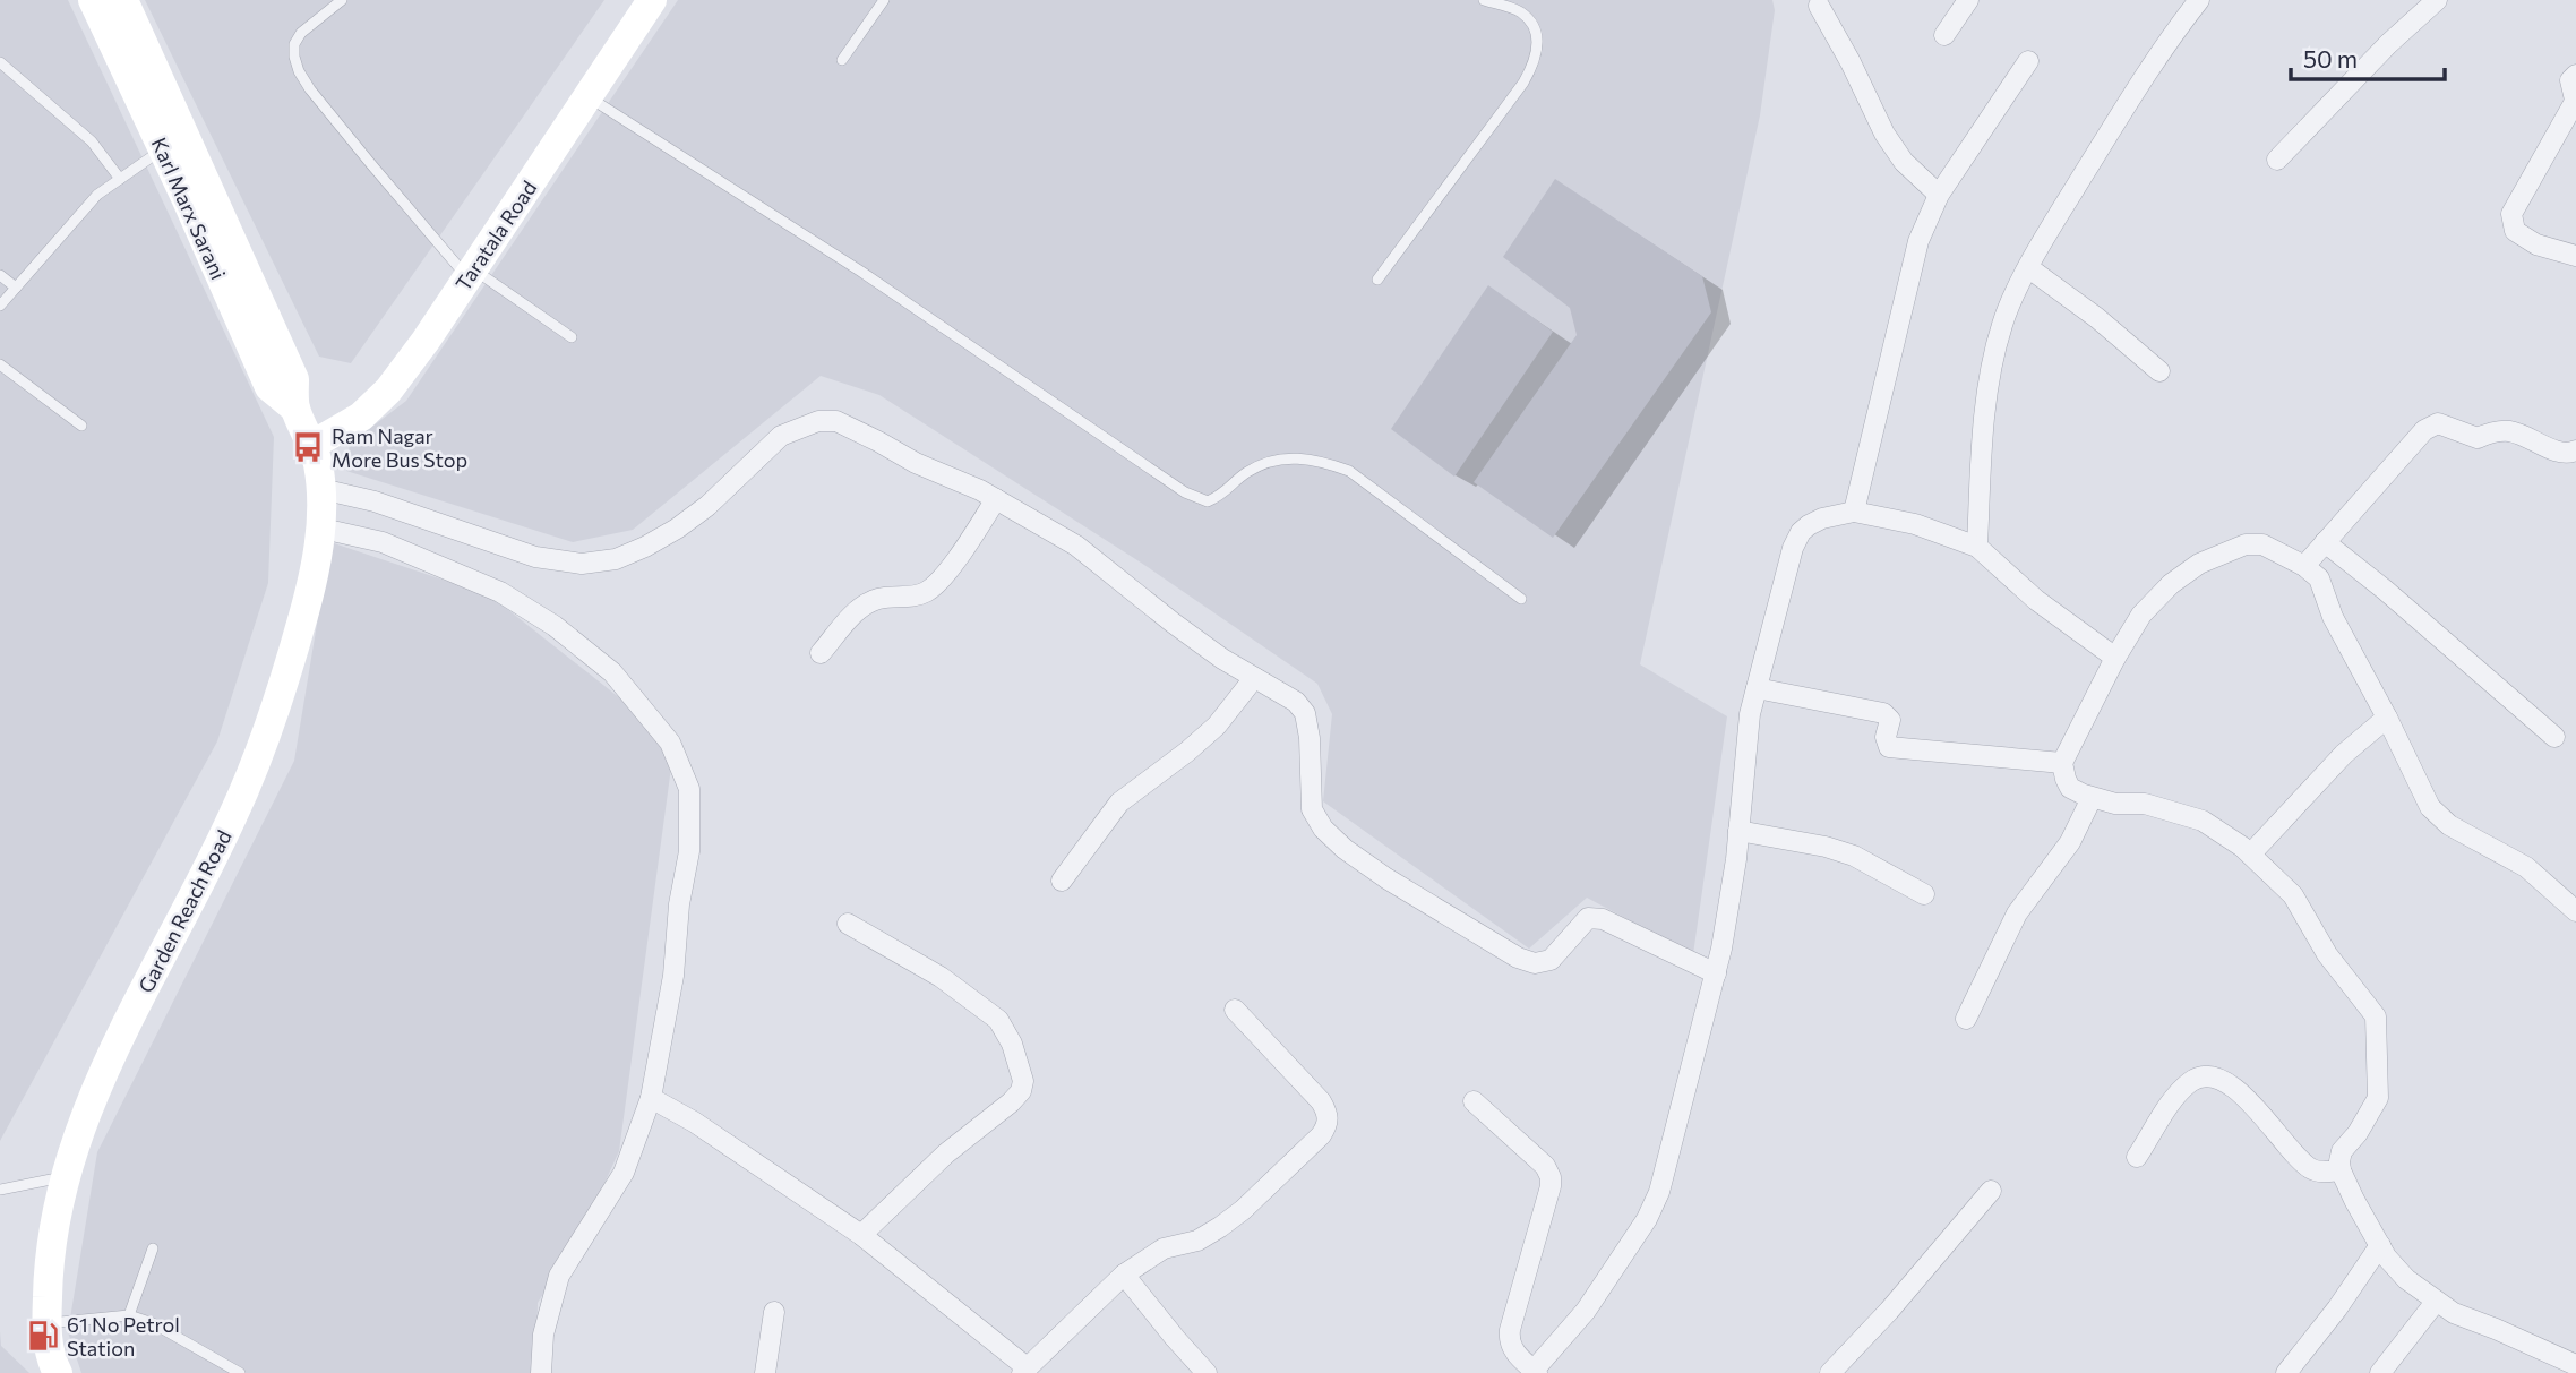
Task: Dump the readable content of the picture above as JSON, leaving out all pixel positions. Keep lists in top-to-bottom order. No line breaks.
{"streets":{"main road":["Karl Marx Sarani","Taratala Road","Garden Reach Road"]},"crossings":[["Karl Marx Sarani","Taratala Road"],["Karl Marx Sarani","Garden Reach Road"],["Taratala Road","Garden Reach Road"]],"places":{"bus stop":["Ram Nagar More Bus Stop"],"fuel station":["61 No Petrol Station"]},"scale_bar":"50 m"}
